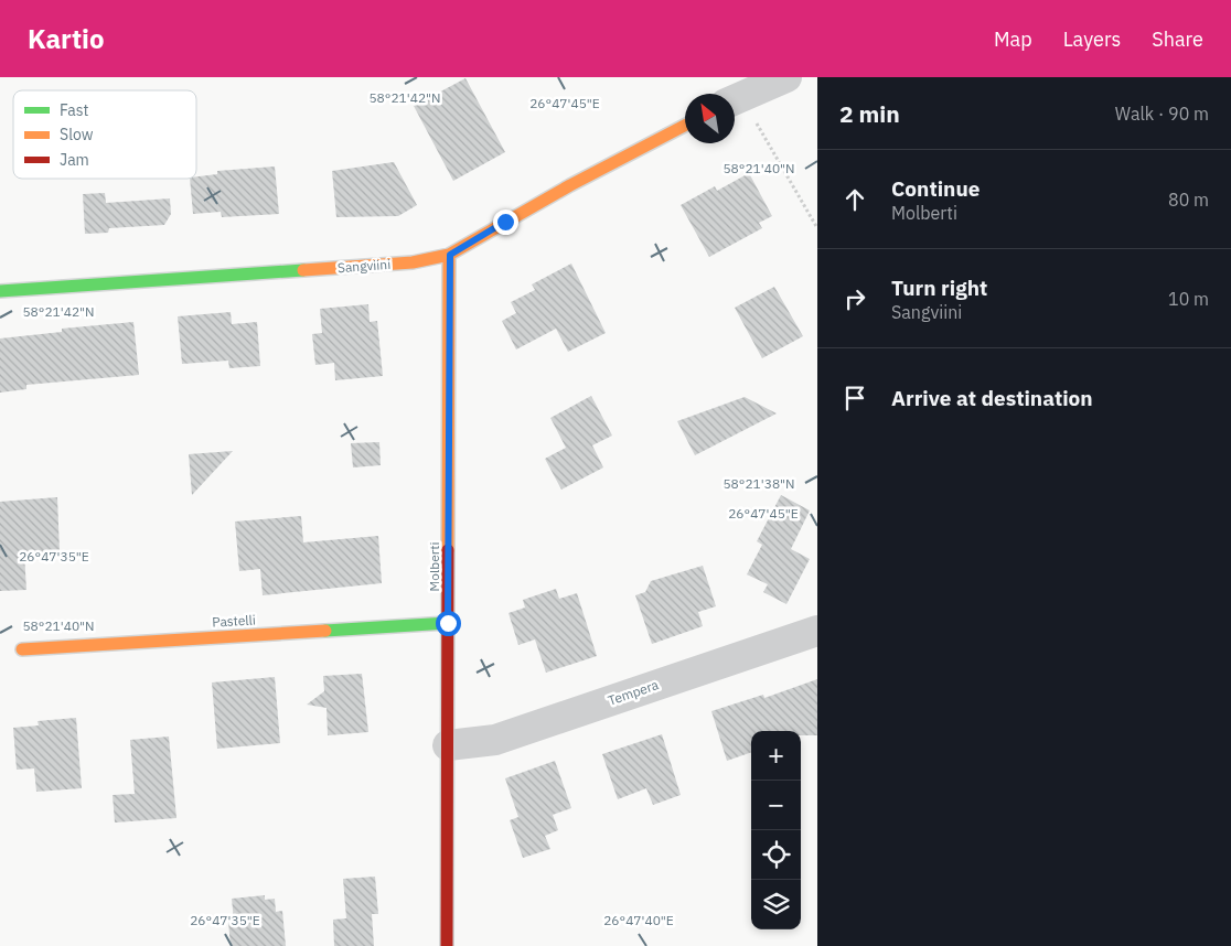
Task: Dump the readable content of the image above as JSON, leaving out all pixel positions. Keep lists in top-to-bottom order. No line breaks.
{"streets":{"street":["Sangviini","Molberti","Pastelli","Tempera"]},"crossings":[["Sangviini","Molberti"],["Molberti","Pastelli"],["Molberti","Tempera"]],"legend":["Fast","Slow","Jam"],"north":"top left","page":{"header":"Kartio","nav":["Map","Layers","Share"],"heading":["2 min","Walk · 90 m"],"list":[["Continue","Molberti","80 m"],["Turn right","Sangviini","10 m"],"Arrive at destination"],"map_buttons":["+","−"]},"coordinates":["58°21'42\"N","26°47'45\"E","58°21'40\"N","58°21'38\"N","26°47'35\"E","26°47'40\"E"]}
